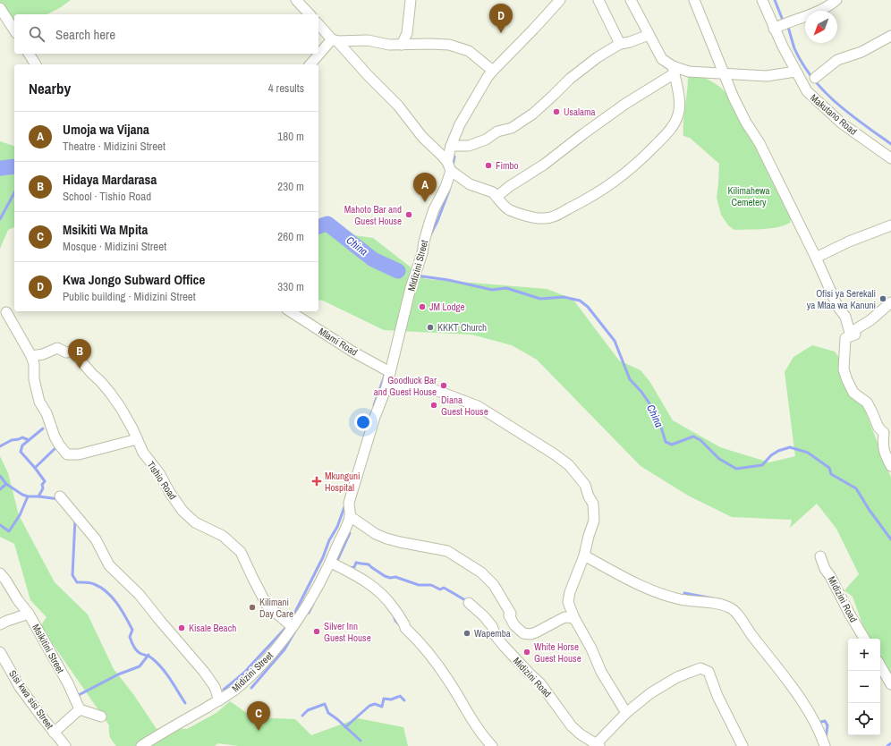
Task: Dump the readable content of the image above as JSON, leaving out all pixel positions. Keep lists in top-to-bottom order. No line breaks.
{"streets":{"street":["Makutano Road","Midizini Street","Mlami Road","Tishio Road","Midizini Road","Msikitini Street","Sisi kwa sisi Street"]},"crossings":[["Midizini Street","Mlami Road"],["Midizini Street","Tishio Road"]],"water":["China"],"parks":["Kilimahewa Cemetery"],"places":{"other":["Usalama","Fimbo","Mahoto Bar and Guest House","Ofisi ya Serekali ya Mtaa wa Kanuni","JM Lodge","KKKT Church","Goodluck Bar and Guest House","Diana Guest House","Kilimani Day Care","Kisale Beach","Silver Inn Guest House","Wapemba","White Horse Guest House"],"health":["Mkunguni Hospital"]},"north":"bottom left","page":{"pins":["D","A","B","C"],"search":"Search here","heading":["Nearby","4 results"],"list":[{"mark":"A","name":"Umoja wa Vijana","note":"Theatre · Midizini Street","value":"180 m"},{"mark":"B","name":"Hidaya Mardarasa","note":"School · Tishio Road","value":"230 m"},{"mark":"C","name":"Msikiti Wa Mpita","note":"Mosque · Midizini Street","value":"260 m"},{"mark":"D","name":"Kwa Jongo Subward Office","note":"Public building · Midizini Street","value":"330 m"}],"map_buttons":["+","−"]}}
